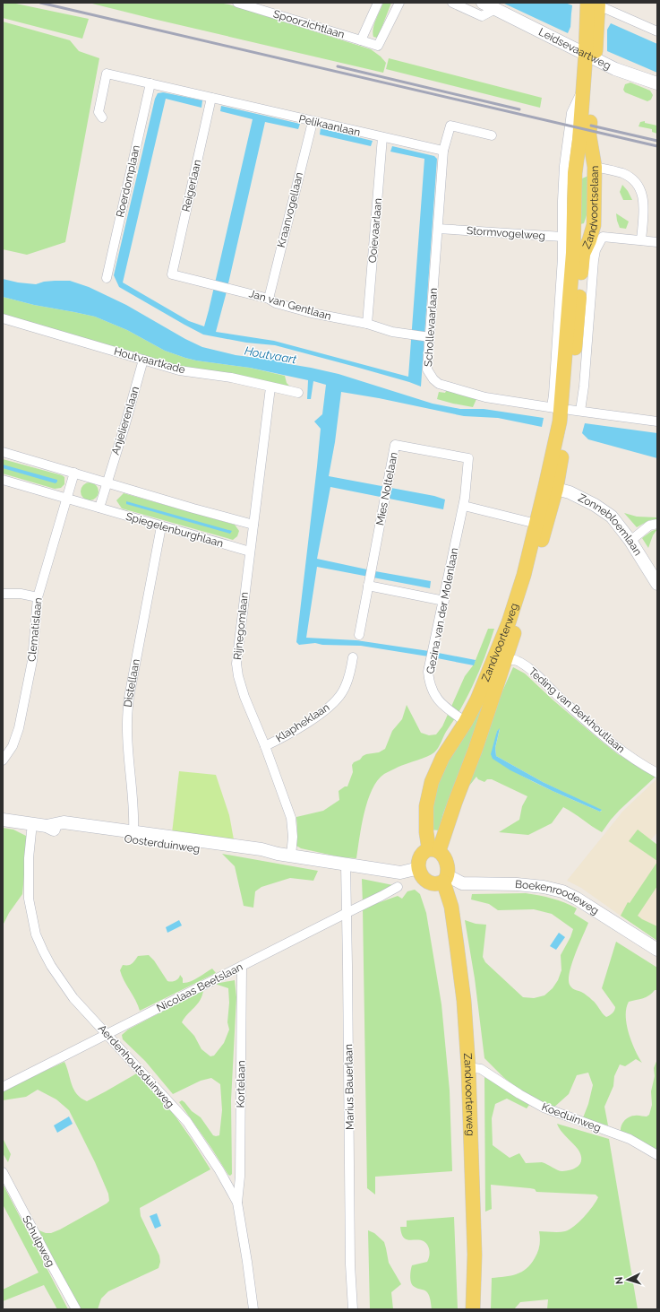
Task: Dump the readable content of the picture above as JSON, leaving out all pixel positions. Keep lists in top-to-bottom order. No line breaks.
{"streets":{"main road":["Zandvoortselaan","Zandvoorterweg"],"street":["Spoorzichtlaan","Leidsevaartweg","Pelikaanlaan","Roerdomplaan","Reigerlaan","Kraanvogellaan","Ooievaarlaan","Stormvogelweg","Jan van Gentlaan","Schollevaarlaan","Houtvaartkade","Anjelierenlaan","Mies Noltelaan","Zonnebloemlaan","Spiegelenburghlaan","Gezina van der Molenlaan","Rijnegomlaan","Clematislaan","Distellaan","Teding van Berkhoutlaan","Klapheklaan","Oosterduinweg","Boekenroodeweg","Nicolaas Beetslaan","Aerdenhoutsduinweg","Kortelaan","Marius Bauerlaan","Koeduinweg","Schulpweg"]},"crossings":[["Leidsevaartweg","Zandvoortselaan"],["Pelikaanlaan","Roerdomplaan"],["Pelikaanlaan","Reigerlaan"],["Pelikaanlaan","Kraanvogellaan"],["Pelikaanlaan","Ooievaarlaan"],["Pelikaanlaan","Schollevaarlaan"],["Reigerlaan","Jan van Gentlaan"],["Zandvoortselaan","Stormvogelweg"],["Zandvoortselaan","Schollevaarlaan"],["Zandvoortselaan","Zandvoorterweg"],["Kraanvogellaan","Jan van Gentlaan"],["Ooievaarlaan","Jan van Gentlaan"],["Stormvogelweg","Schollevaarlaan"],["Jan van Gentlaan","Schollevaarlaan"],["Houtvaartkade","Anjelierenlaan"],["Houtvaartkade","Rijnegomlaan"],["Anjelierenlaan","Spiegelenburghlaan"],["Mies Noltelaan","Gezina van der Molenlaan"],["Zonnebloemlaan","Zandvoorterweg"],["Spiegelenburghlaan","Rijnegomlaan"],["Spiegelenburghlaan","Clematislaan"],["Spiegelenburghlaan","Distellaan"],["Gezina van der Molenlaan","Zandvoorterweg"],["Rijnegomlaan","Klapheklaan"],["Rijnegomlaan","Oosterduinweg"],["Zandvoorterweg","Teding van Berkhoutlaan"],["Zandvoorterweg","Oosterduinweg"],["Zandvoorterweg","Boekenroodeweg"],["Zandvoorterweg","Koeduinweg"],["Distellaan","Oosterduinweg"],["Oosterduinweg","Boekenroodeweg"],["Oosterduinweg","Aerdenhoutsduinweg"],["Oosterduinweg","Marius Bauerlaan"],["Nicolaas Beetslaan","Aerdenhoutsduinweg"],["Nicolaas Beetslaan","Kortelaan"],["Nicolaas Beetslaan","Marius Bauerlaan"],["Aerdenhoutsduinweg","Kortelaan"]],"water":["Houtvaart"],"north":"left"}
